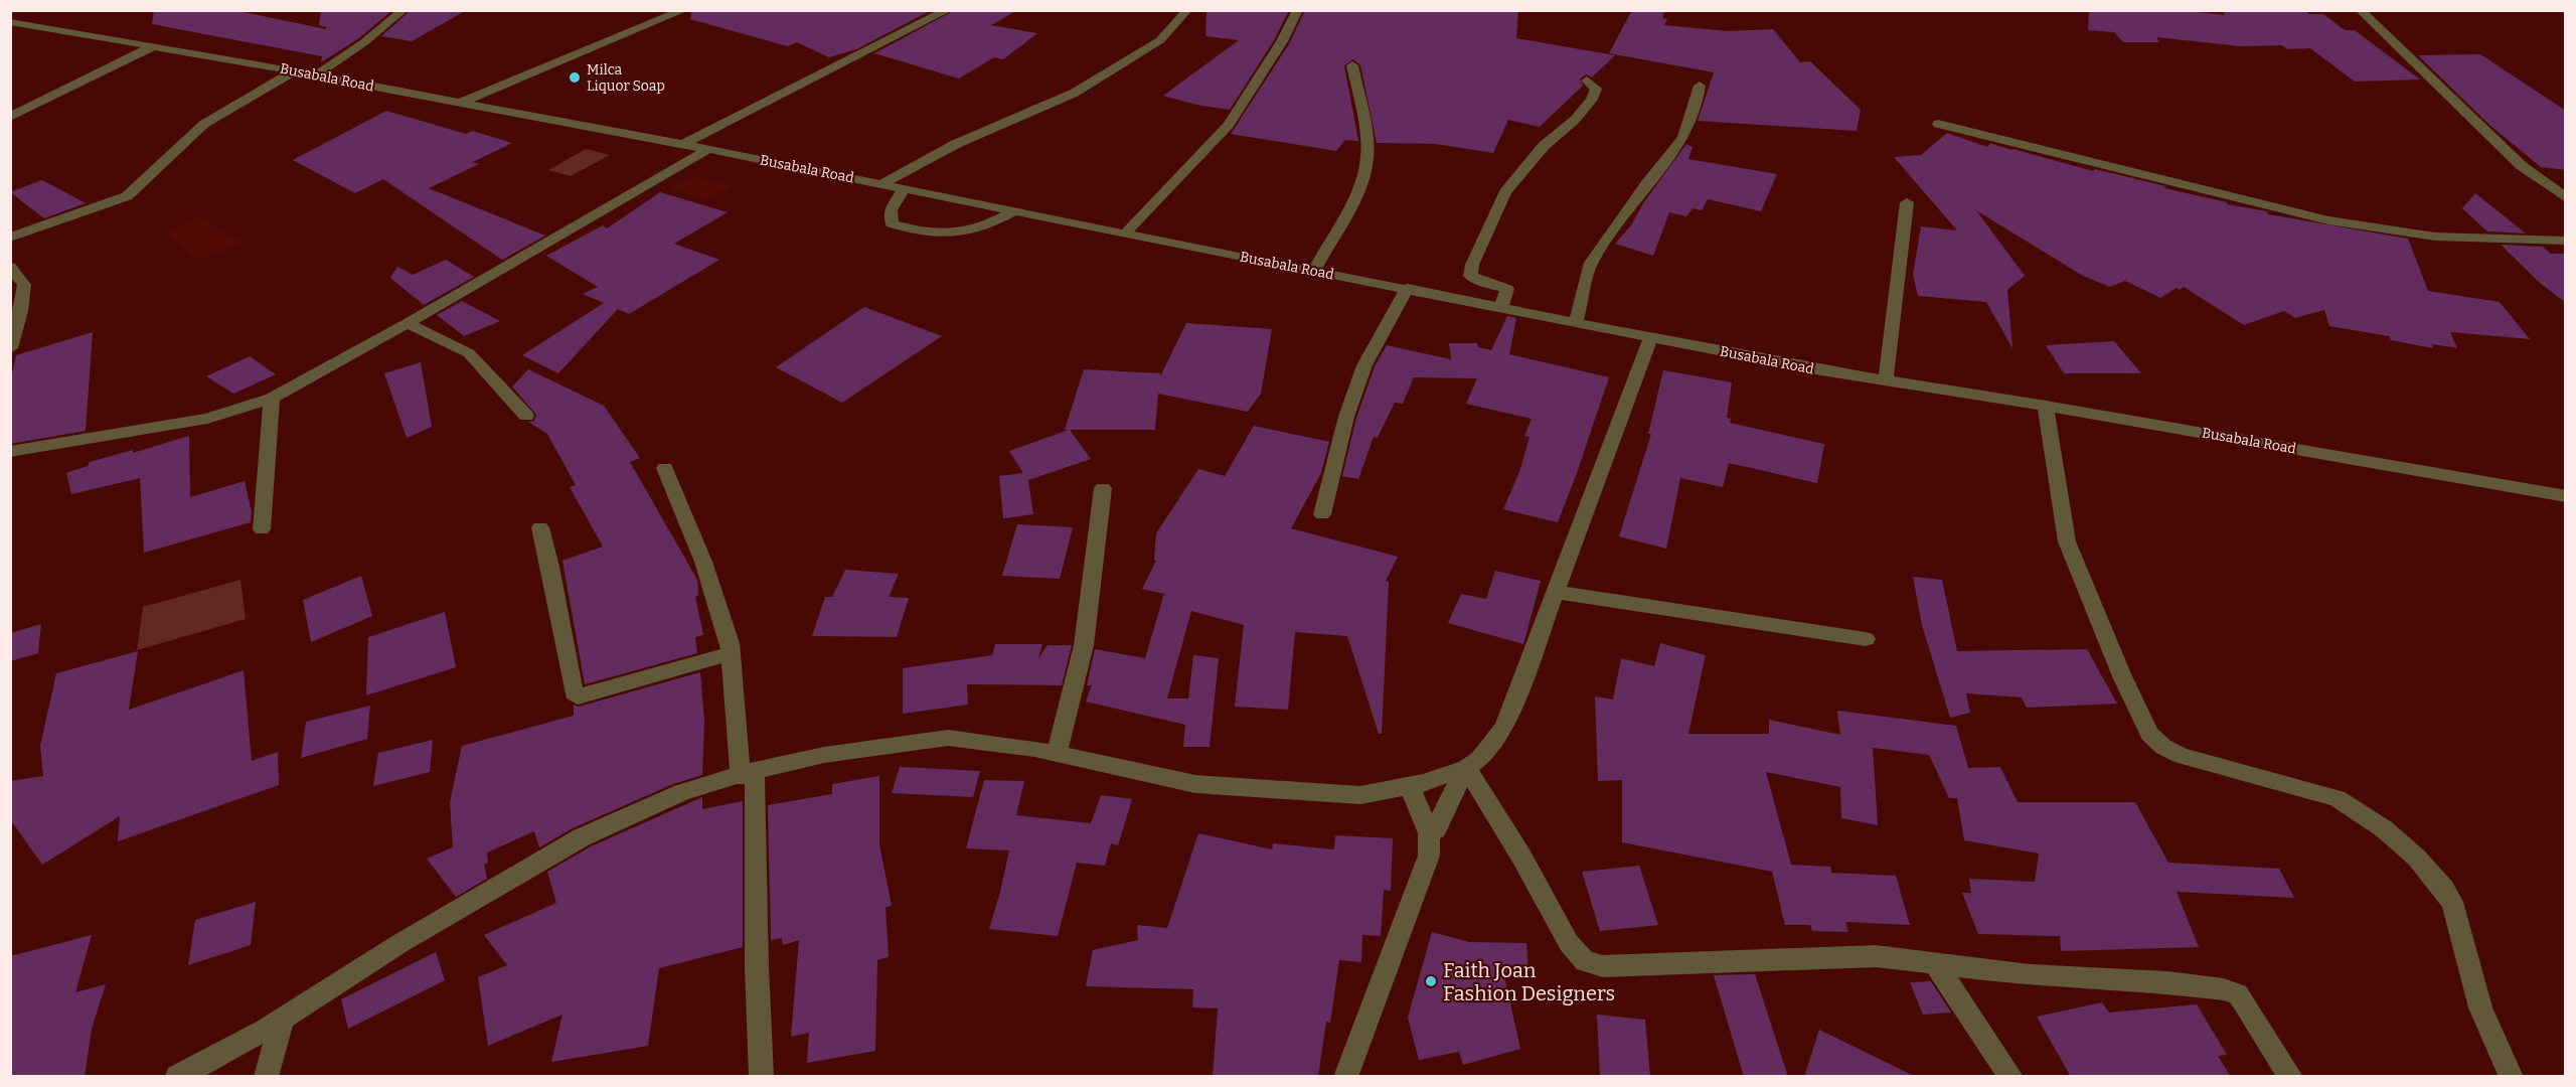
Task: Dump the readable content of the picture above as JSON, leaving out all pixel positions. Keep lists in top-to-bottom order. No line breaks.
{"streets":{"street":["Busabala Road"]},"places":["Milca Liquor Soap","Faith Joan Fashion Designers"]}
